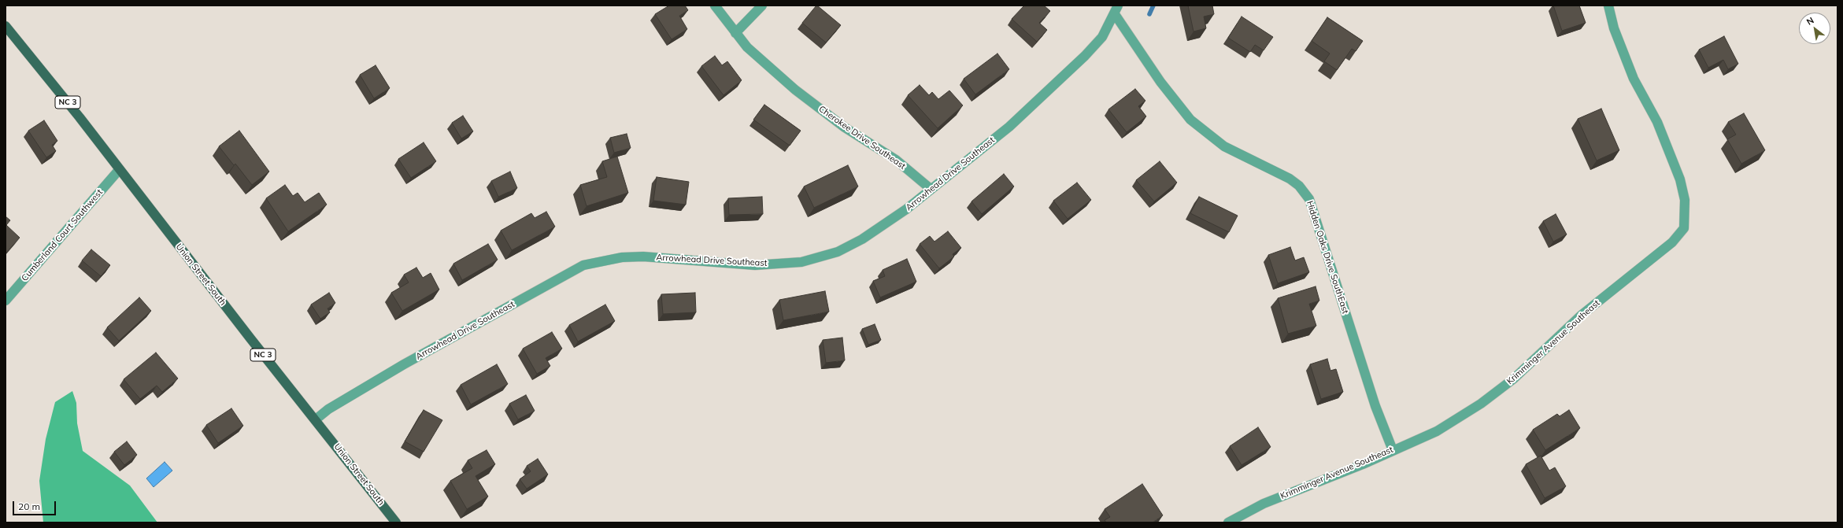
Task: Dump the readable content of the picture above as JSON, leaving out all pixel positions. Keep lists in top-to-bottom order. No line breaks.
{"streets":{"main road":["NC 3","Union Street South"],"street":["Cherokee Drive Southeast","Arrowhead Drive Southeast","Cumberland Court Southwest","Hidden Oaks Drive SouthEast","Krimminger Avenue Southeast"]},"crossings":[["Cherokee Drive Southeast","Arrowhead Drive Southeast"],["Arrowhead Drive Southeast","Hidden Oaks Drive SouthEast"],["Arrowhead Drive Southeast","Union Street South"],["Cumberland Court Southwest","Union Street South"],["Hidden Oaks Drive SouthEast","Krimminger Avenue Southeast"]],"scale_bar":"20 m","north":"top left"}
